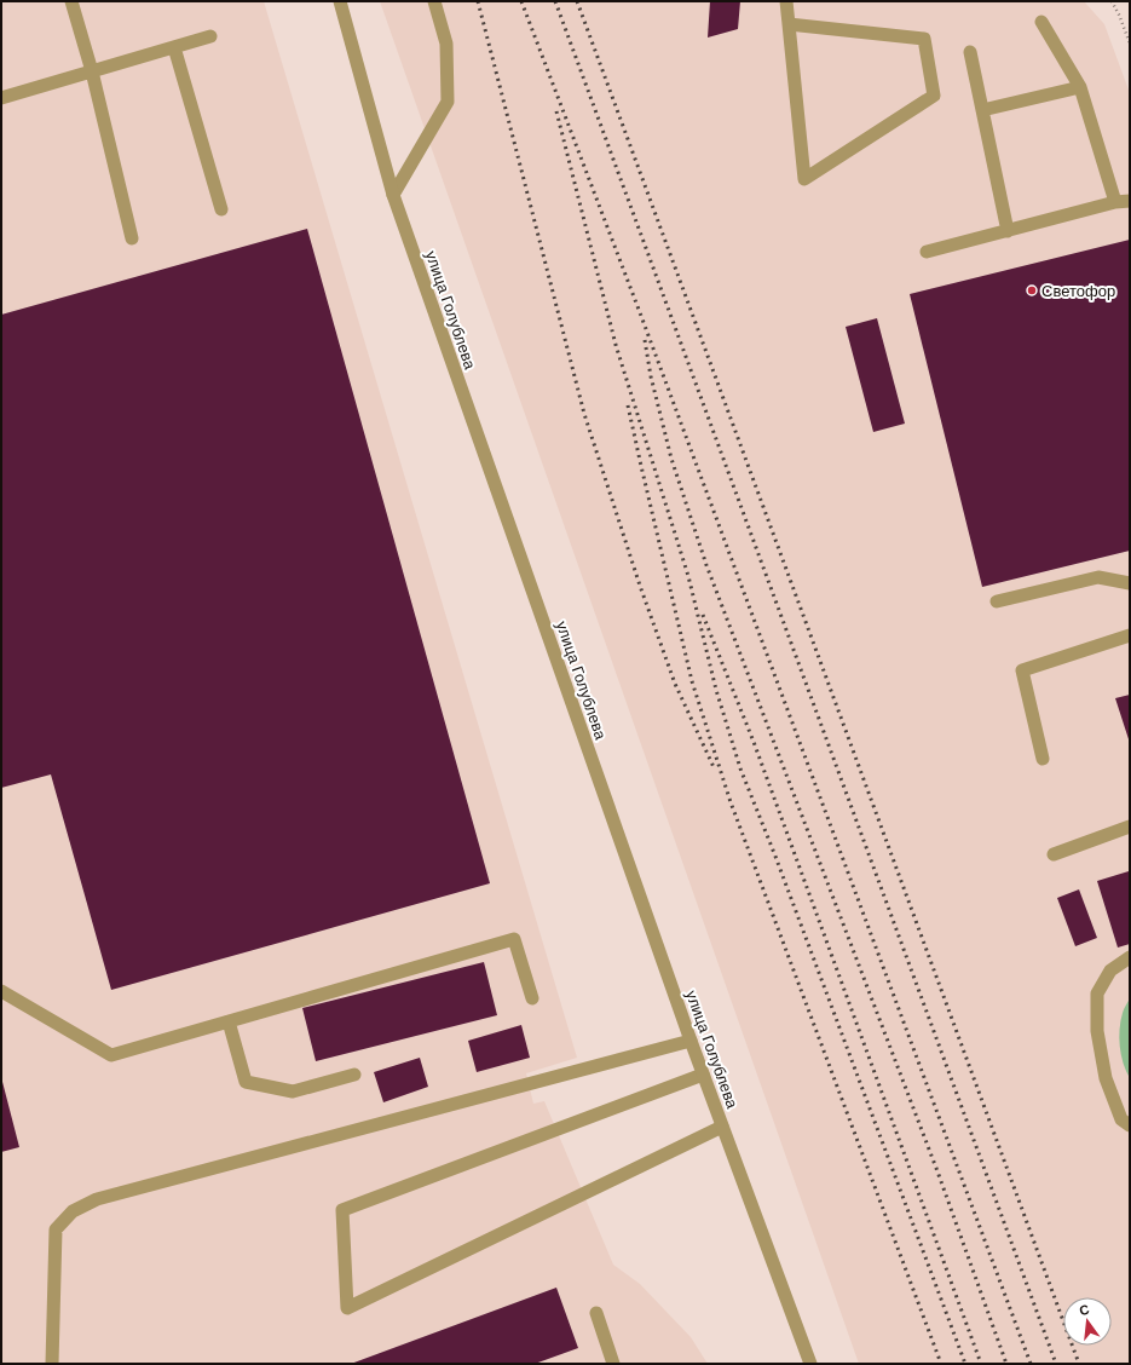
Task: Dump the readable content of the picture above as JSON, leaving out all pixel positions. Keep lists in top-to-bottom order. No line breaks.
{"streets":{"street":["улица Голублева"]},"places":["Светофор"],"north":"top"}
